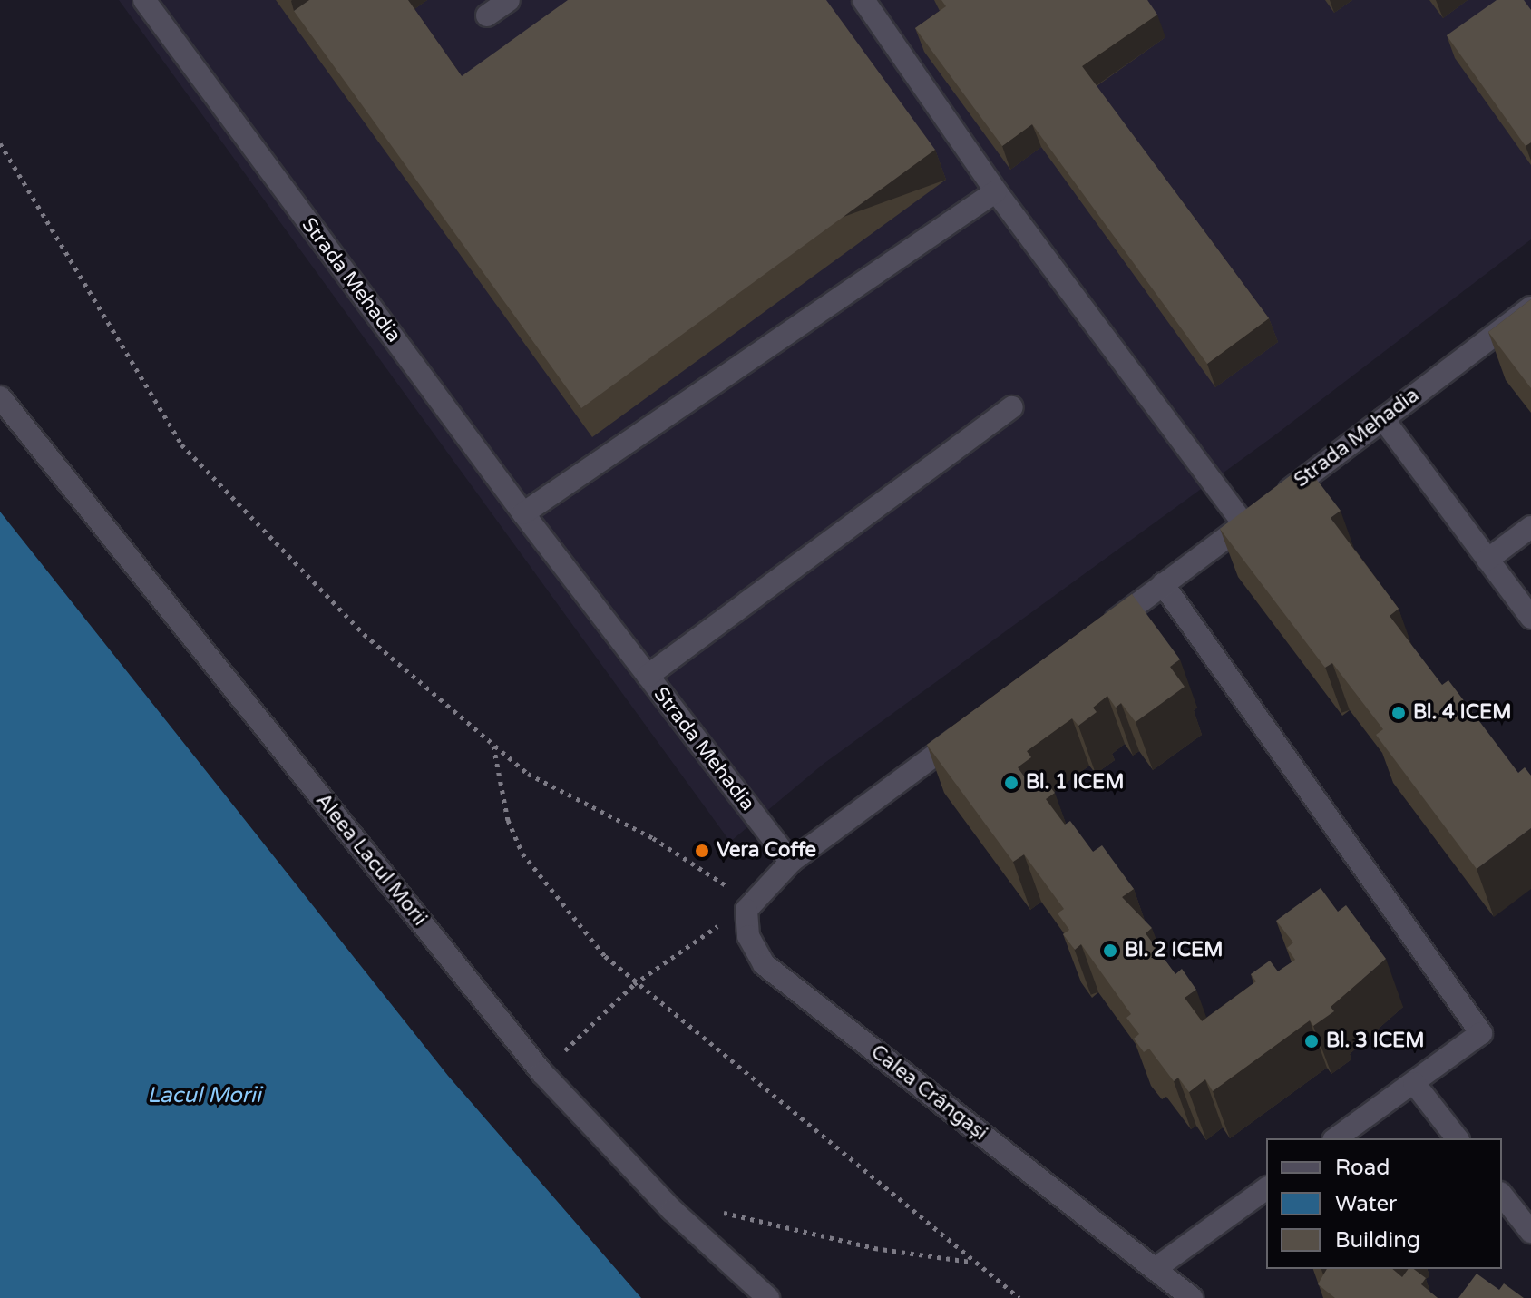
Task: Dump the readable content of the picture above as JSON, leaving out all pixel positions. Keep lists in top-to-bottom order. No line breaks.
{"streets":{"street":["Strada Mehadia","Aleea Lacul Morii","Calea Crângași"]},"water":["Lacul Morii"],"places":["Bl. 4 ICEM","Bl. 1 ICEM","Vera Coffe","Bl. 2 ICEM","Bl. 3 ICEM"],"legend":["Road","Water","Building"]}
